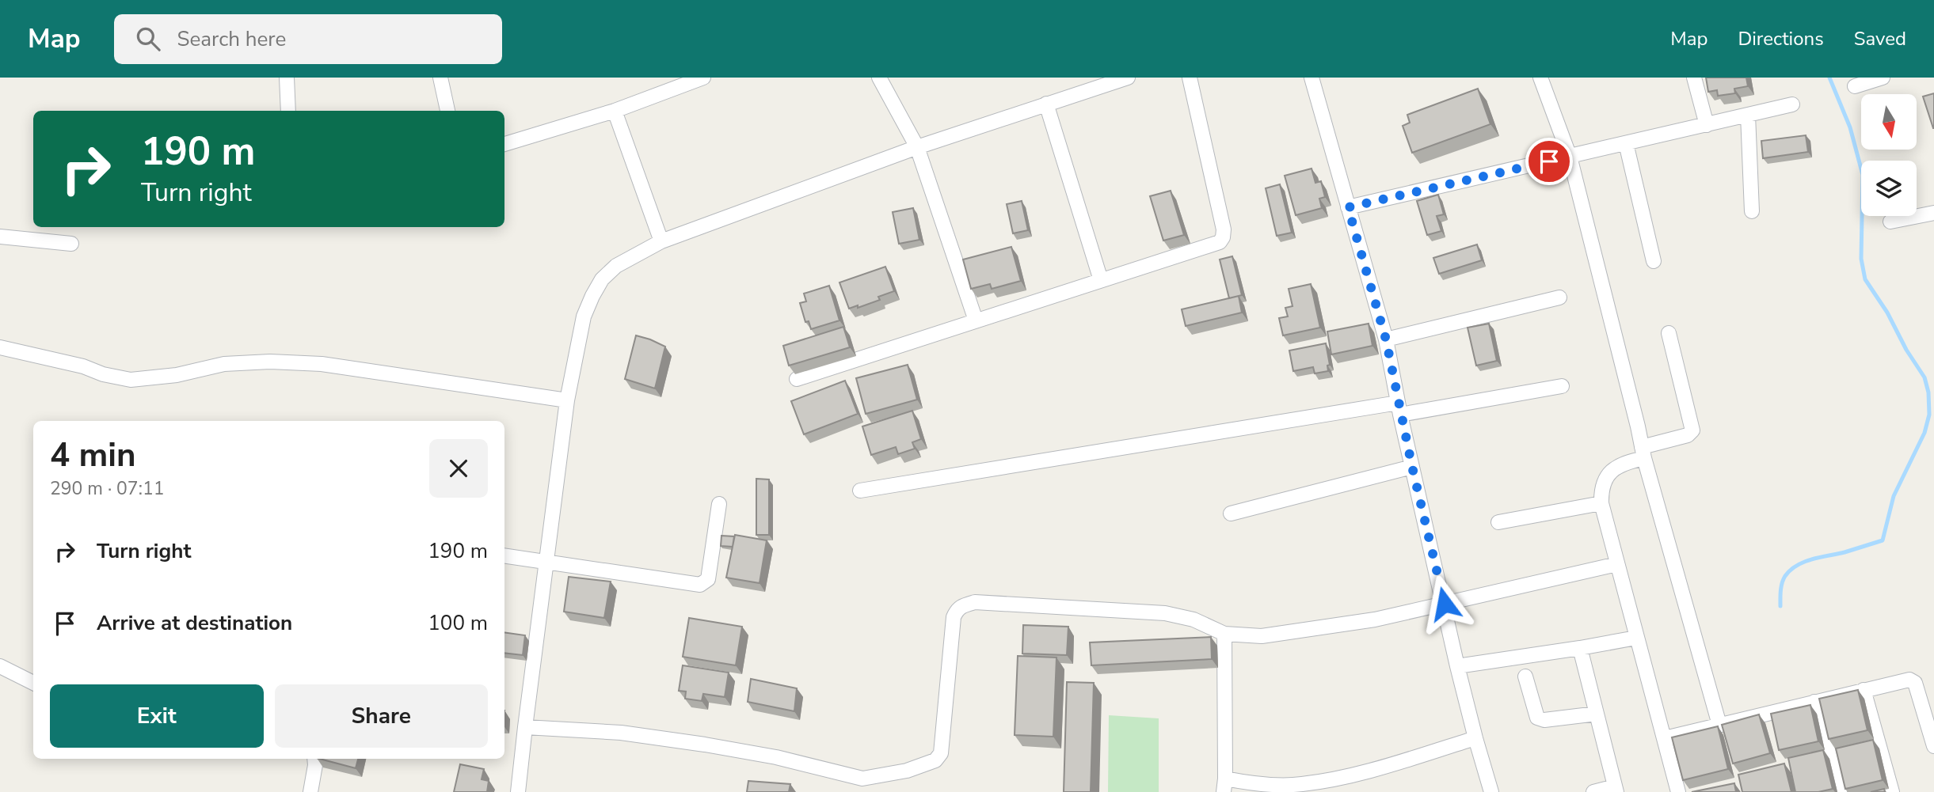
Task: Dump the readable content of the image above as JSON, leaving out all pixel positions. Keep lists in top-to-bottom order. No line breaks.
{"north":"bottom","page":{"header":"Map","search":"Search here","nav":["Map","Directions","Saved"],"turn":["190 m","Turn right"],"heading":["4 min","290 m · 07:11"],"list":[{"name":"Turn right","value":"190 m"},{"name":"Arrive at destination","value":"100 m"}],"buttons":["Exit","Share"]}}
